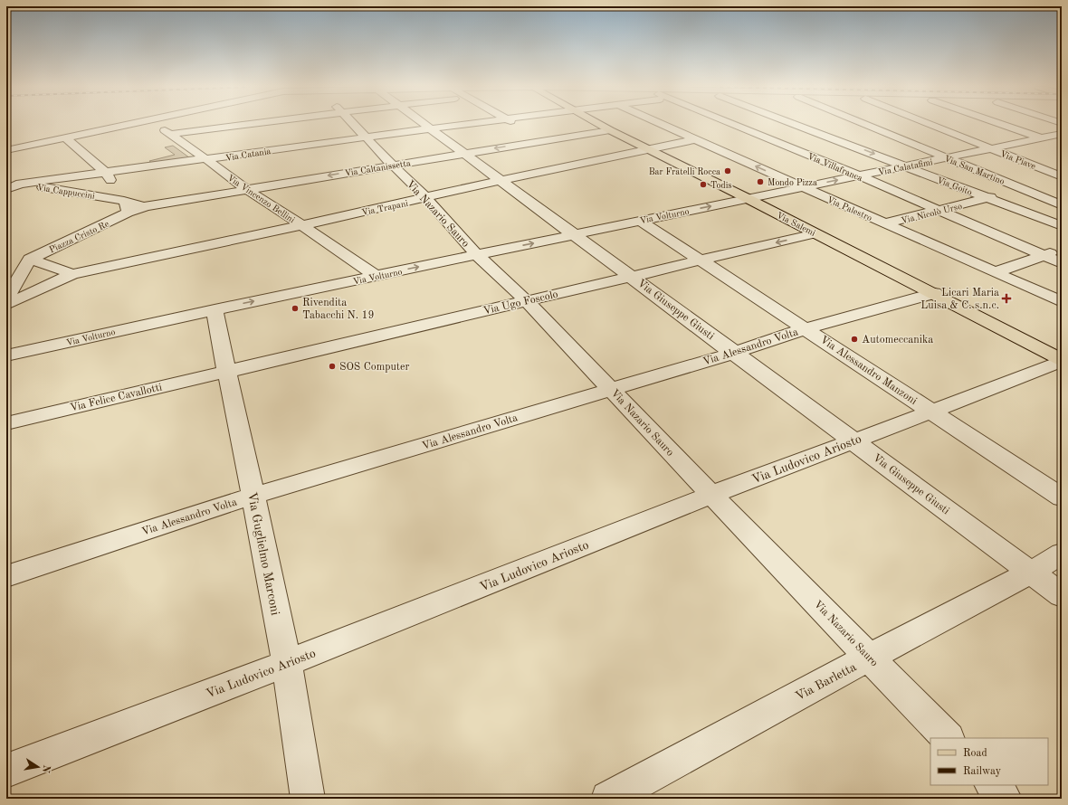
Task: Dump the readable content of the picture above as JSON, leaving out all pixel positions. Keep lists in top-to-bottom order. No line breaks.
{"streets":{"main road":["Via Salemi"],"street":["Via Catania","Via Piave","Via Villafranca","Via Calatafimi","Via Caltanissetta","Via San Martino","Via Goito","Via Cappuccini","Via Vincenzo Bellini","Via Trapani","Via Palestro","Via Nicolò Urso","Via Nazario Sauro","Via Volturno","Piazza Cristo Re","Via Ugo Foscolo","Via Giuseppe Giusti","Via Alessandro Volta","Via Alessandro Manzoni","Via Felice Cavallotti","Via Ludovico Ariosto","Via Guglielmo Marconi","Via Barletta"]},"crossings":[["Via Catania","Via Cappuccini"],["Via Catania","Via Vincenzo Bellini"],["Via Catania","Via Nazario Sauro"],["Via Catania","Via Giuseppe Giusti"],["Via Piave","Via Calatafimi"],["Via Villafranca","Via Calatafimi"],["Via Villafranca","Via Nicolò Urso"],["Via Calatafimi","Via San Martino"],["Via Calatafimi","Via Goito"],["Via Calatafimi","Via Palestro"],["Via Calatafimi","Via Volturno"],["Via Calatafimi","Via Salemi"],["Via Caltanissetta","Via Vincenzo Bellini"],["Via Caltanissetta","Via Nazario Sauro"],["Via Caltanissetta","Via Salemi"],["Via Caltanissetta","Piazza Cristo Re"],["Via Caltanissetta","Via Giuseppe Giusti"],["Via San Martino","Via Nicolò Urso"],["Via Goito","Via Nicolò Urso"],["Via Cappuccini","Piazza Cristo Re"],["Via Vincenzo Bellini","Via Trapani"],["Via Vincenzo Bellini","Via Volturno"],["Via Trapani","Via Palestro"],["Via Trapani","Via Nazario Sauro"],["Via Trapani","Via Salemi"],["Via Trapani","Piazza Cristo Re"],["Via Trapani","Via Giuseppe Giusti"],["Via Palestro","Via Nicolò Urso"],["Via Nazario Sauro","Via Volturno"],["Via Nazario Sauro","Via Ugo Foscolo"],["Via Nazario Sauro","Via Alessandro Volta"],["Via Nazario Sauro","Via Ludovico Ariosto"],["Via Nazario Sauro","Via Barletta"],["Via Volturno","Via Salemi"],["Via Volturno","Via Giuseppe Giusti"],["Via Volturno","Via Alessandro Manzoni"],["Via Volturno","Via Guglielmo Marconi"],["Via Salemi","Via Ugo Foscolo"],["Via Salemi","Via Alessandro Volta"],["Via Salemi","Via Ludovico Ariosto"],["Via Ugo Foscolo","Via Giuseppe Giusti"],["Via Ugo Foscolo","Via Alessandro Manzoni"],["Via Ugo Foscolo","Via Felice Cavallotti"],["Via Ugo Foscolo","Via Guglielmo Marconi"],["Via Giuseppe Giusti","Via Alessandro Volta"],["Via Giuseppe Giusti","Via Ludovico Ariosto"],["Via Giuseppe Giusti","Via Barletta"],["Via Alessandro Volta","Via Alessandro Manzoni"],["Via Alessandro Volta","Via Guglielmo Marconi"],["Via Alessandro Manzoni","Via Ludovico Ariosto"],["Via Felice Cavallotti","Via Guglielmo Marconi"],["Via Ludovico Ariosto","Via Guglielmo Marconi"]],"one_way":["Via Caltanissetta","Via Goito","Via Volturno"],"places":{"other":["Bar Fratelli Rocca","Mondo Pizza","Todis","Rivendita Tabacchi N. 19","Automeccanika","SOS Computer"],"health":["Licari Maria Luisa & C. s.n.c."]},"legend":["Road","Railway"],"north":"right"}
